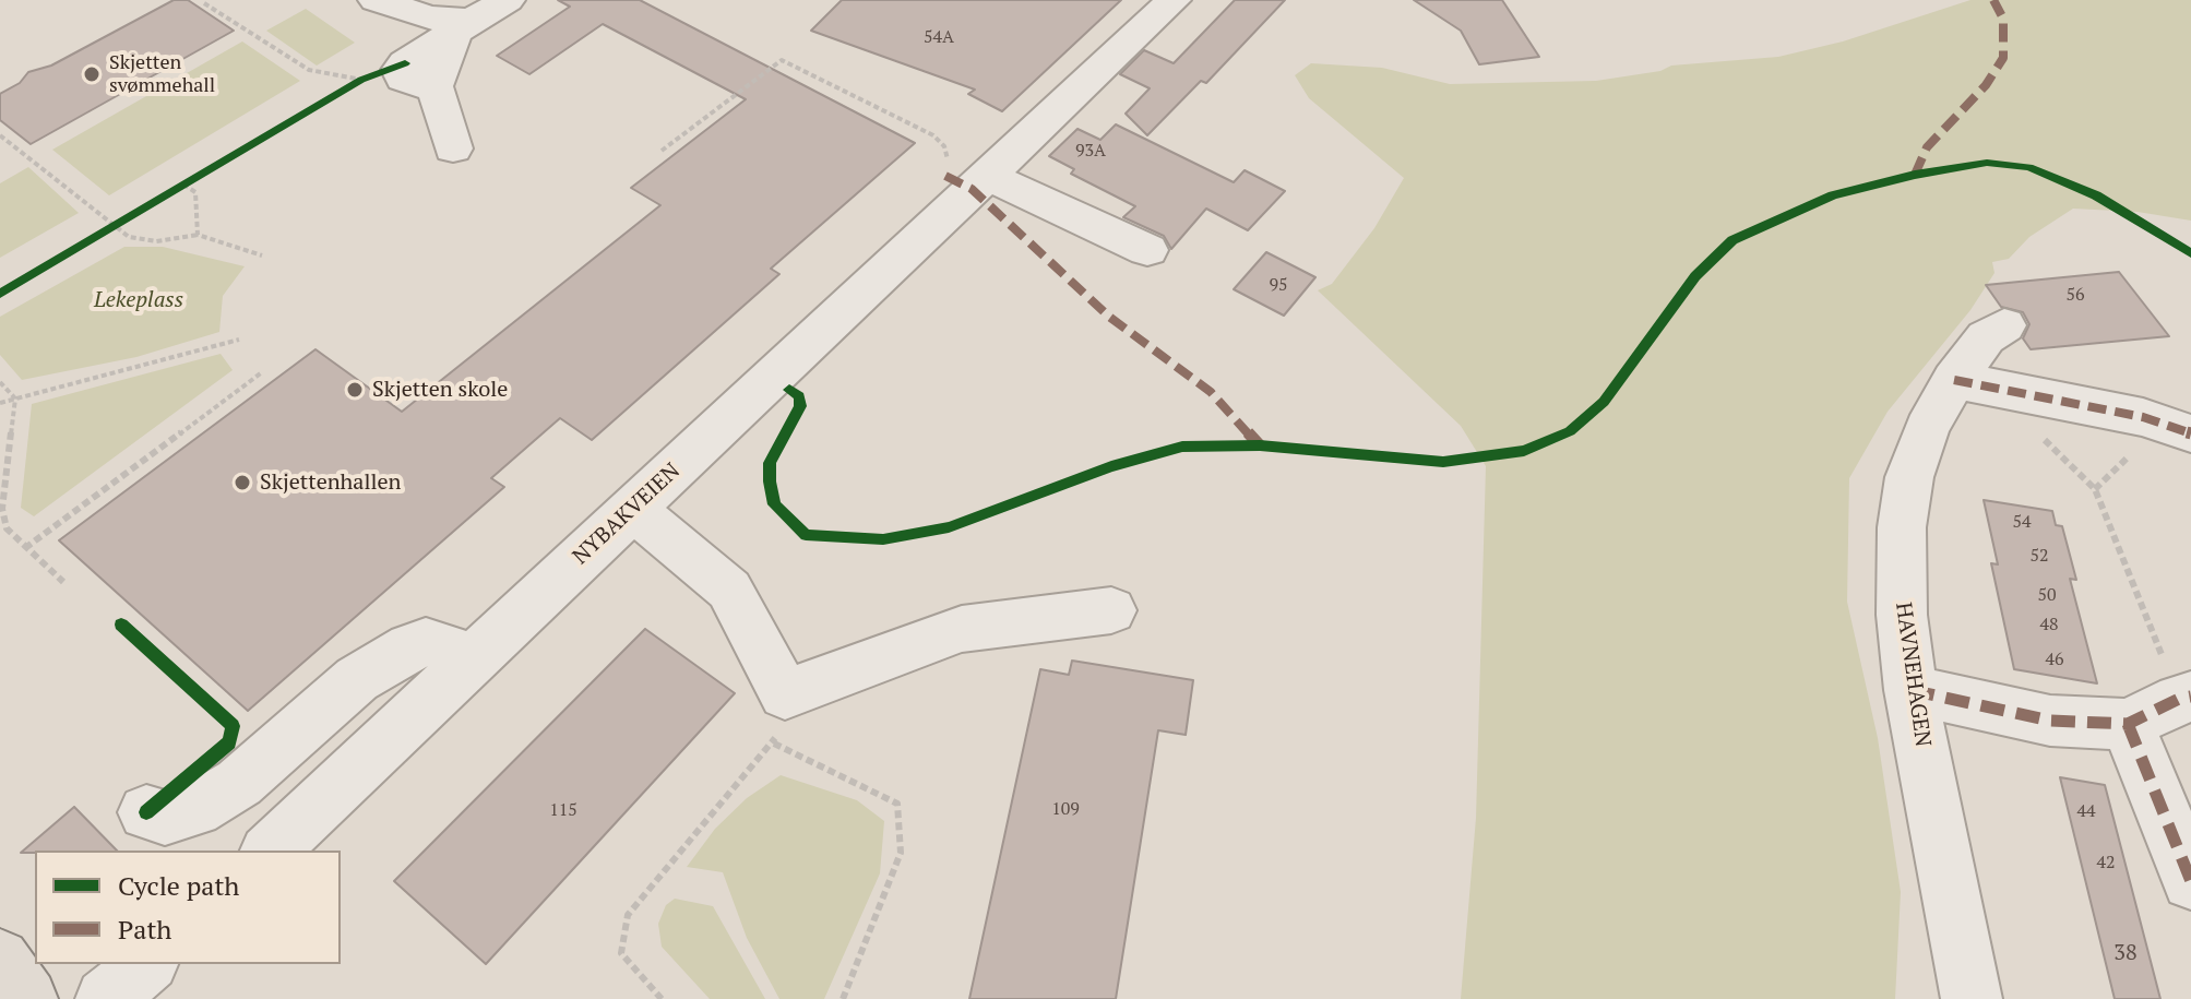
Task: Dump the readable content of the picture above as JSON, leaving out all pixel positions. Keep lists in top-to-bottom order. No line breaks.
{"streets":{"street":["NYBAKVEIEN","HAVNEHAGEN"]},"parks":["Lekeplass"],"places":["Skjetten svømmehall","Skjetten skole","Skjettenhallen"],"house_numbers":["54A","93A","95","56","54","52","50","48","46","109","115","44","42","38"],"legend":["Cycle path","Path"]}
